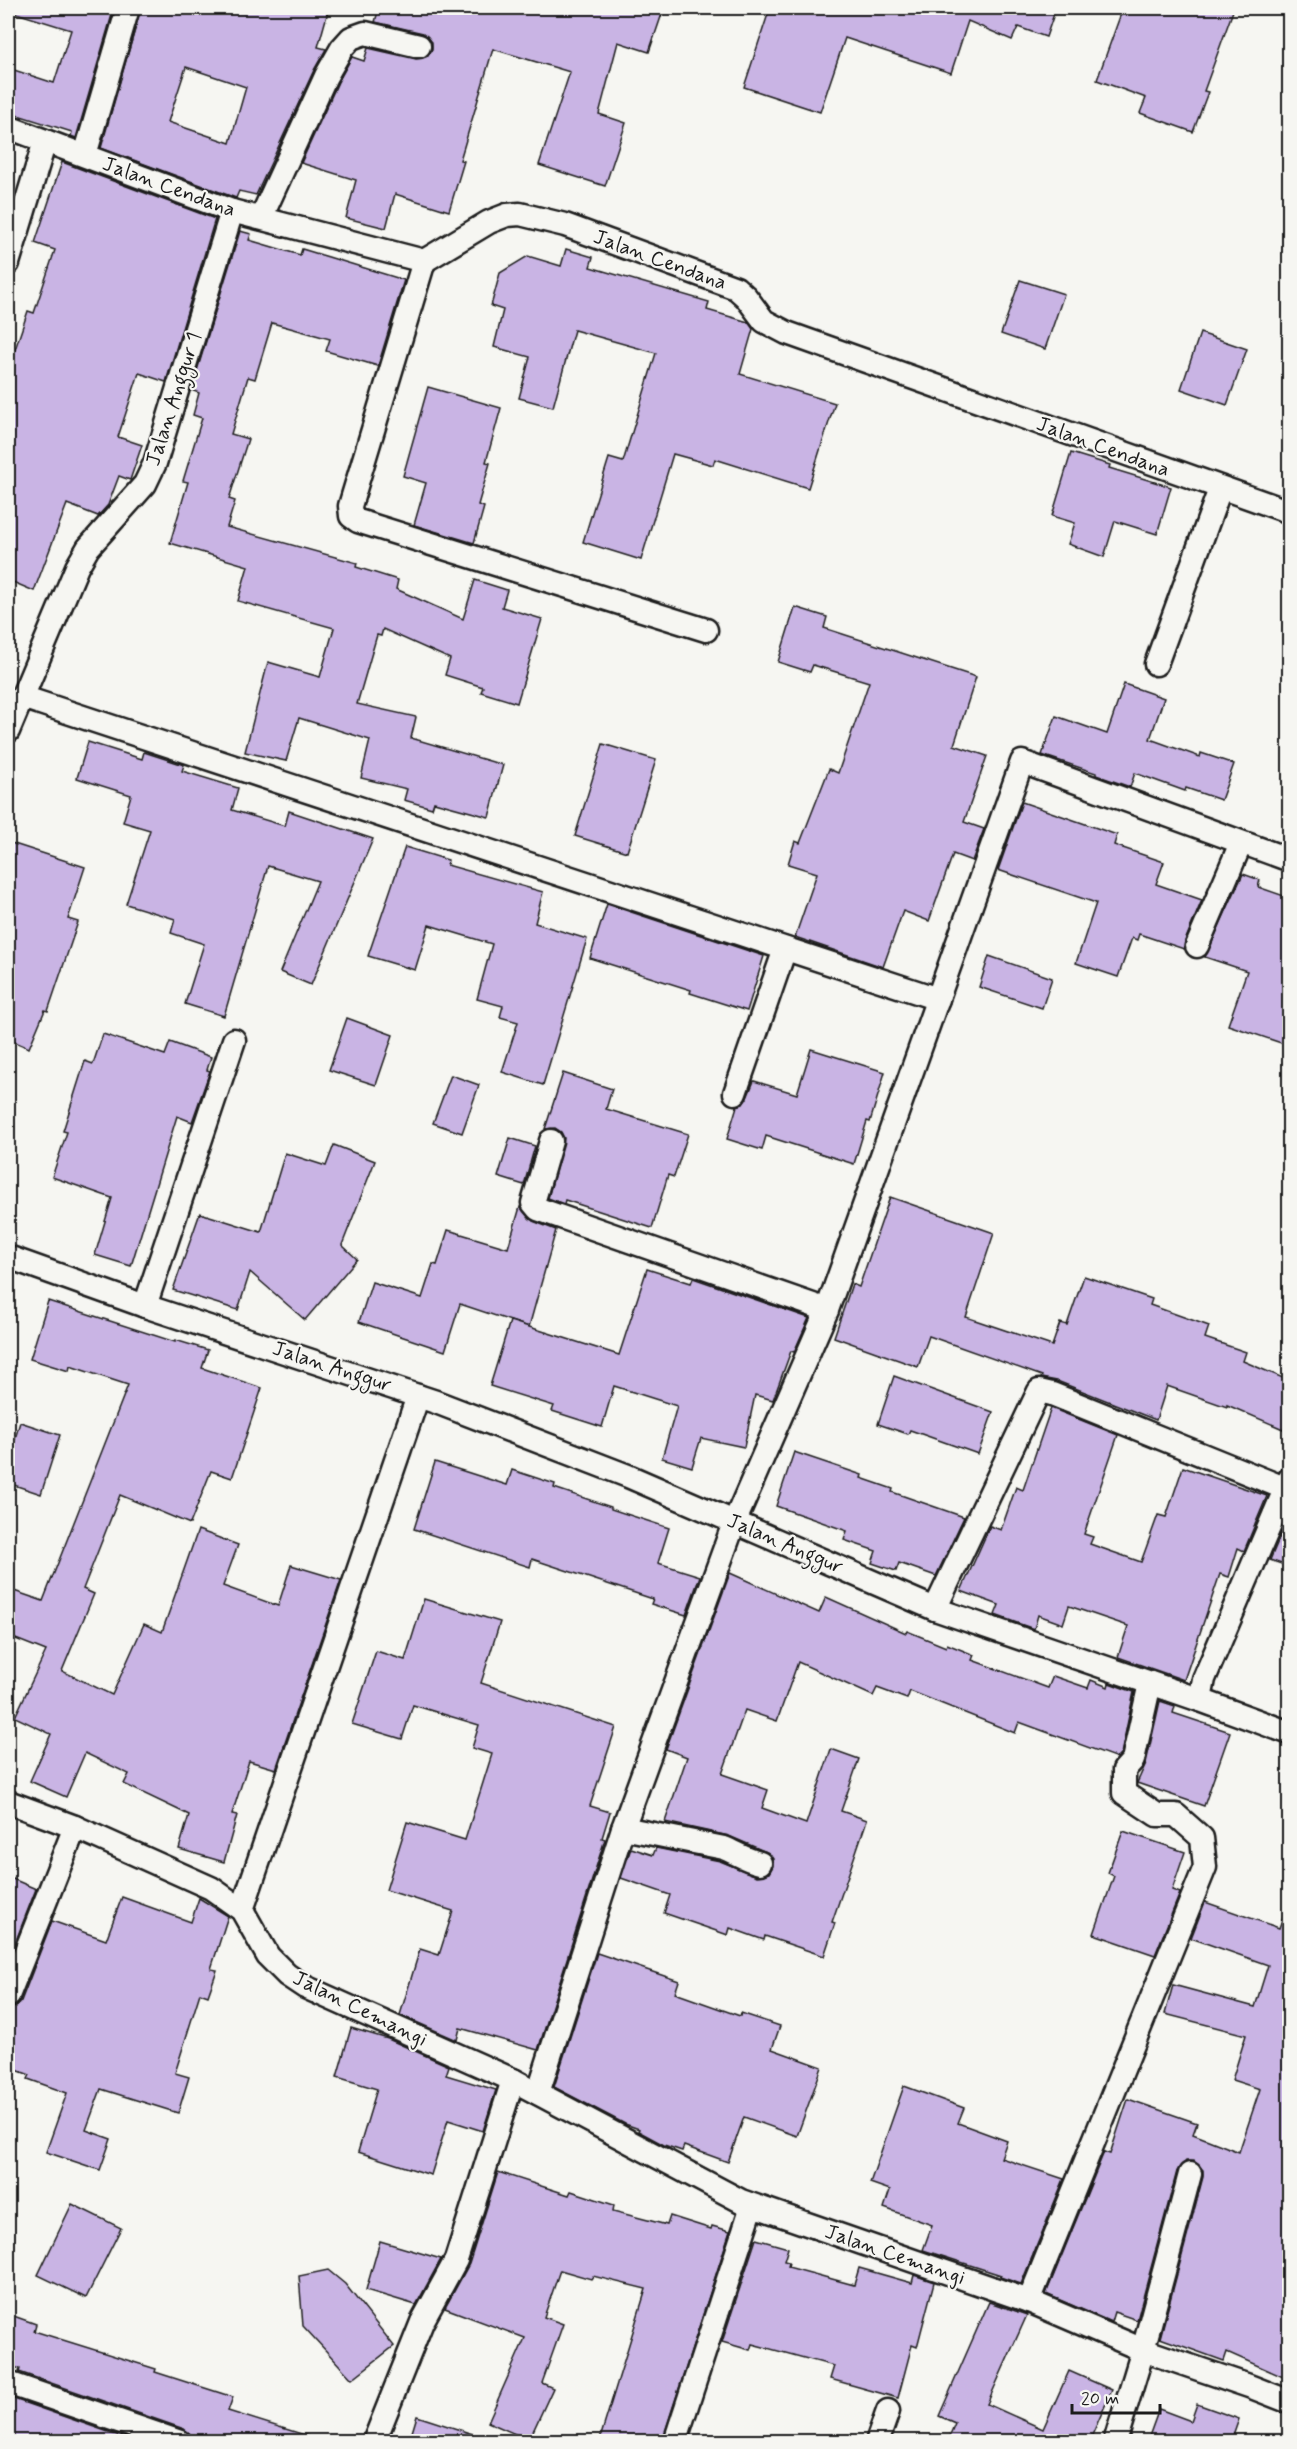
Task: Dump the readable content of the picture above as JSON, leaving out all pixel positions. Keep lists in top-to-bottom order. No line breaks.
{"streets":{"street":["Jalan Cendana","Jalan Anggur 1","Jalan Anggur","Jalan Cemangi"]},"crossings":[["Jalan Cendana","Jalan Anggur 1"]],"scale_bar":"20 m"}
